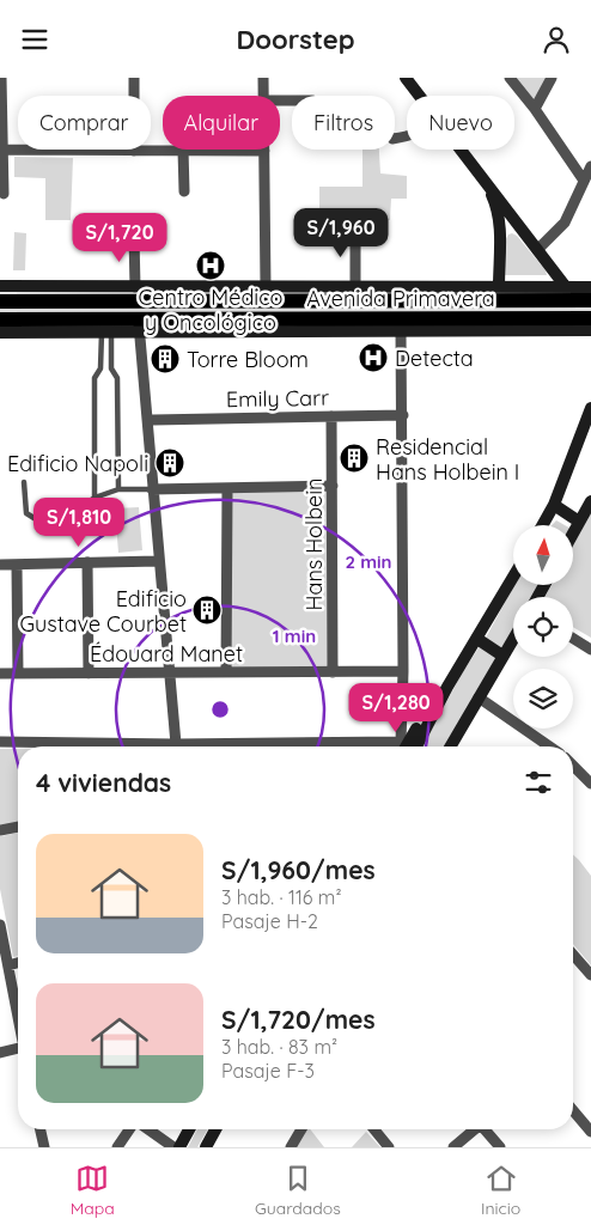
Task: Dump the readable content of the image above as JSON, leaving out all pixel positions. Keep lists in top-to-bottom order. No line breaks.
{"streets":{"main road":["Avenida Primavera"],"street":["Emily Carr","Hans Holbein","Édouard Manet"]},"crossings":[["Emily Carr","Hans Holbein"],["Hans Holbein","Édouard Manet"]],"places":{"hospital":["Centro Médico y Oncológico","Detecta"],"building":["Torre Bloom","Residencial Hans Holbein I","Edificio Napoli","Edificio Gustave Courbet"]},"north":"top","page":{"header":"Doorstep","chip":["Comprar","Alquilar","Filtros","Nuevo"],"price":["S/1,960","S/1,720","S/1,810","S/1,280"],"heading":"4 viviendas","list":[{"name":"S/1,960/mes","note":"3 hab. · 116 m² · Pasaje H-2"},{"name":"S/1,720/mes","note":"3 hab. · 83 m² · Pasaje F-3"}],"tabs":["Mapa","Guardados","Inicio"]},"rings":["2 min","1 min"]}
